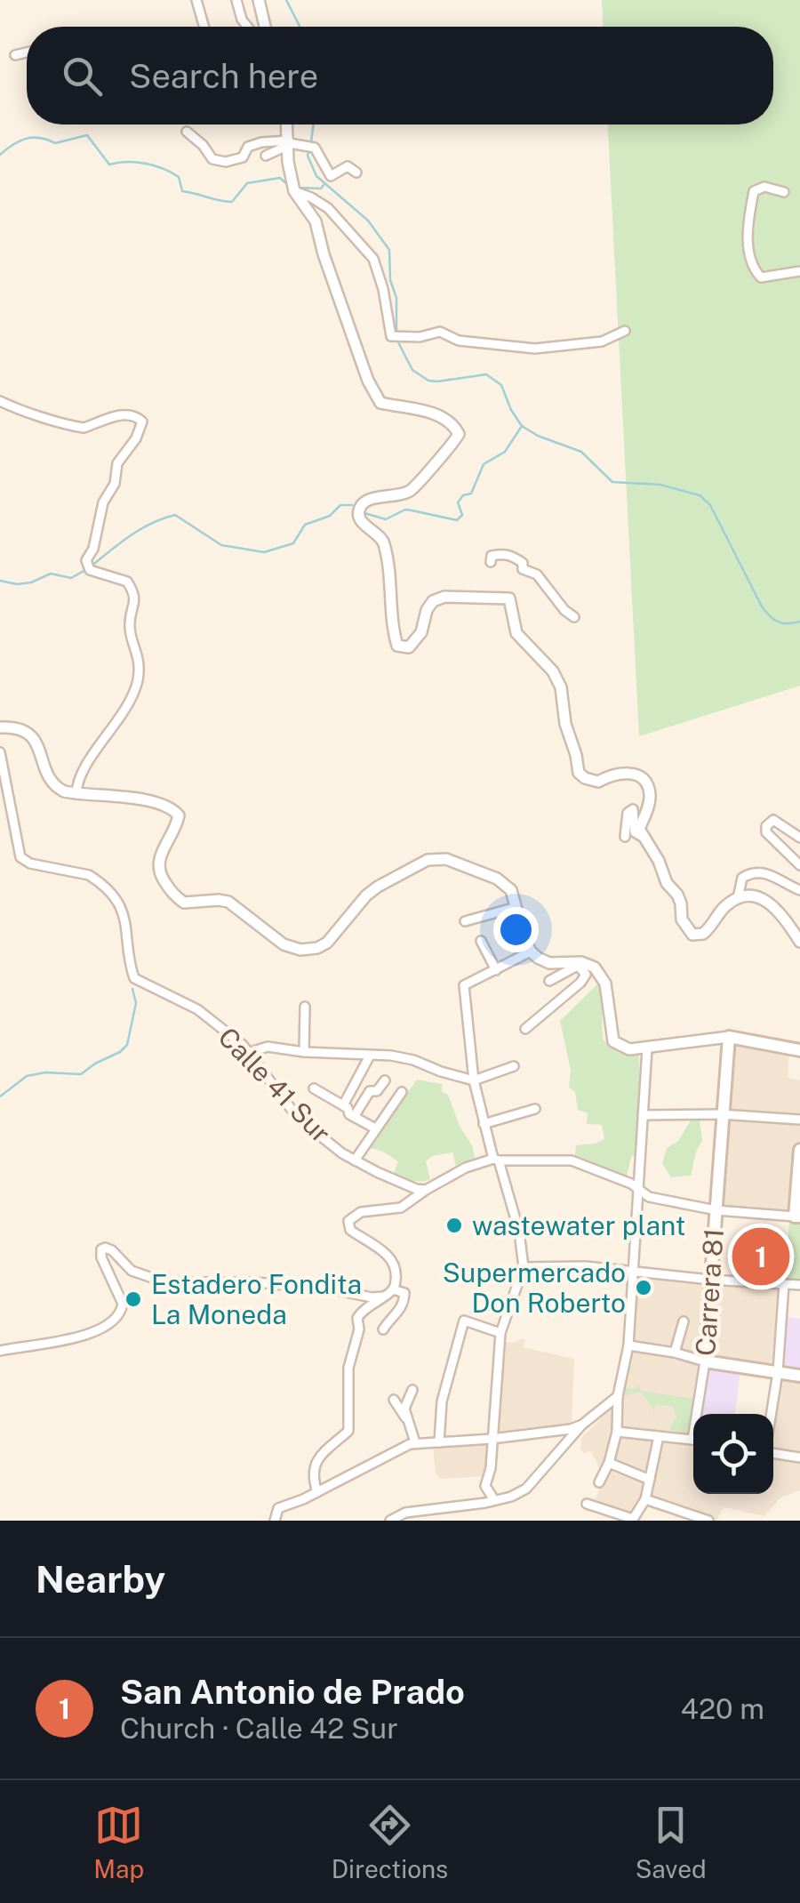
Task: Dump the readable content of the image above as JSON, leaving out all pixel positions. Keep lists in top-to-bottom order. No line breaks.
{"streets":{"main road":["Carrera 81"],"street":["Calle 41 Sur"]},"places":["wastewater plant","Supermercado Don Roberto","Estadero Fondita La Moneda"],"page":{"search":"Search here","pins":"1","heading":"Nearby","list":[{"mark":"1","name":"San Antonio de Prado","note":"Church · Calle 42 Sur","value":"420 m"}],"nav":["Map","Directions","Saved"]}}
